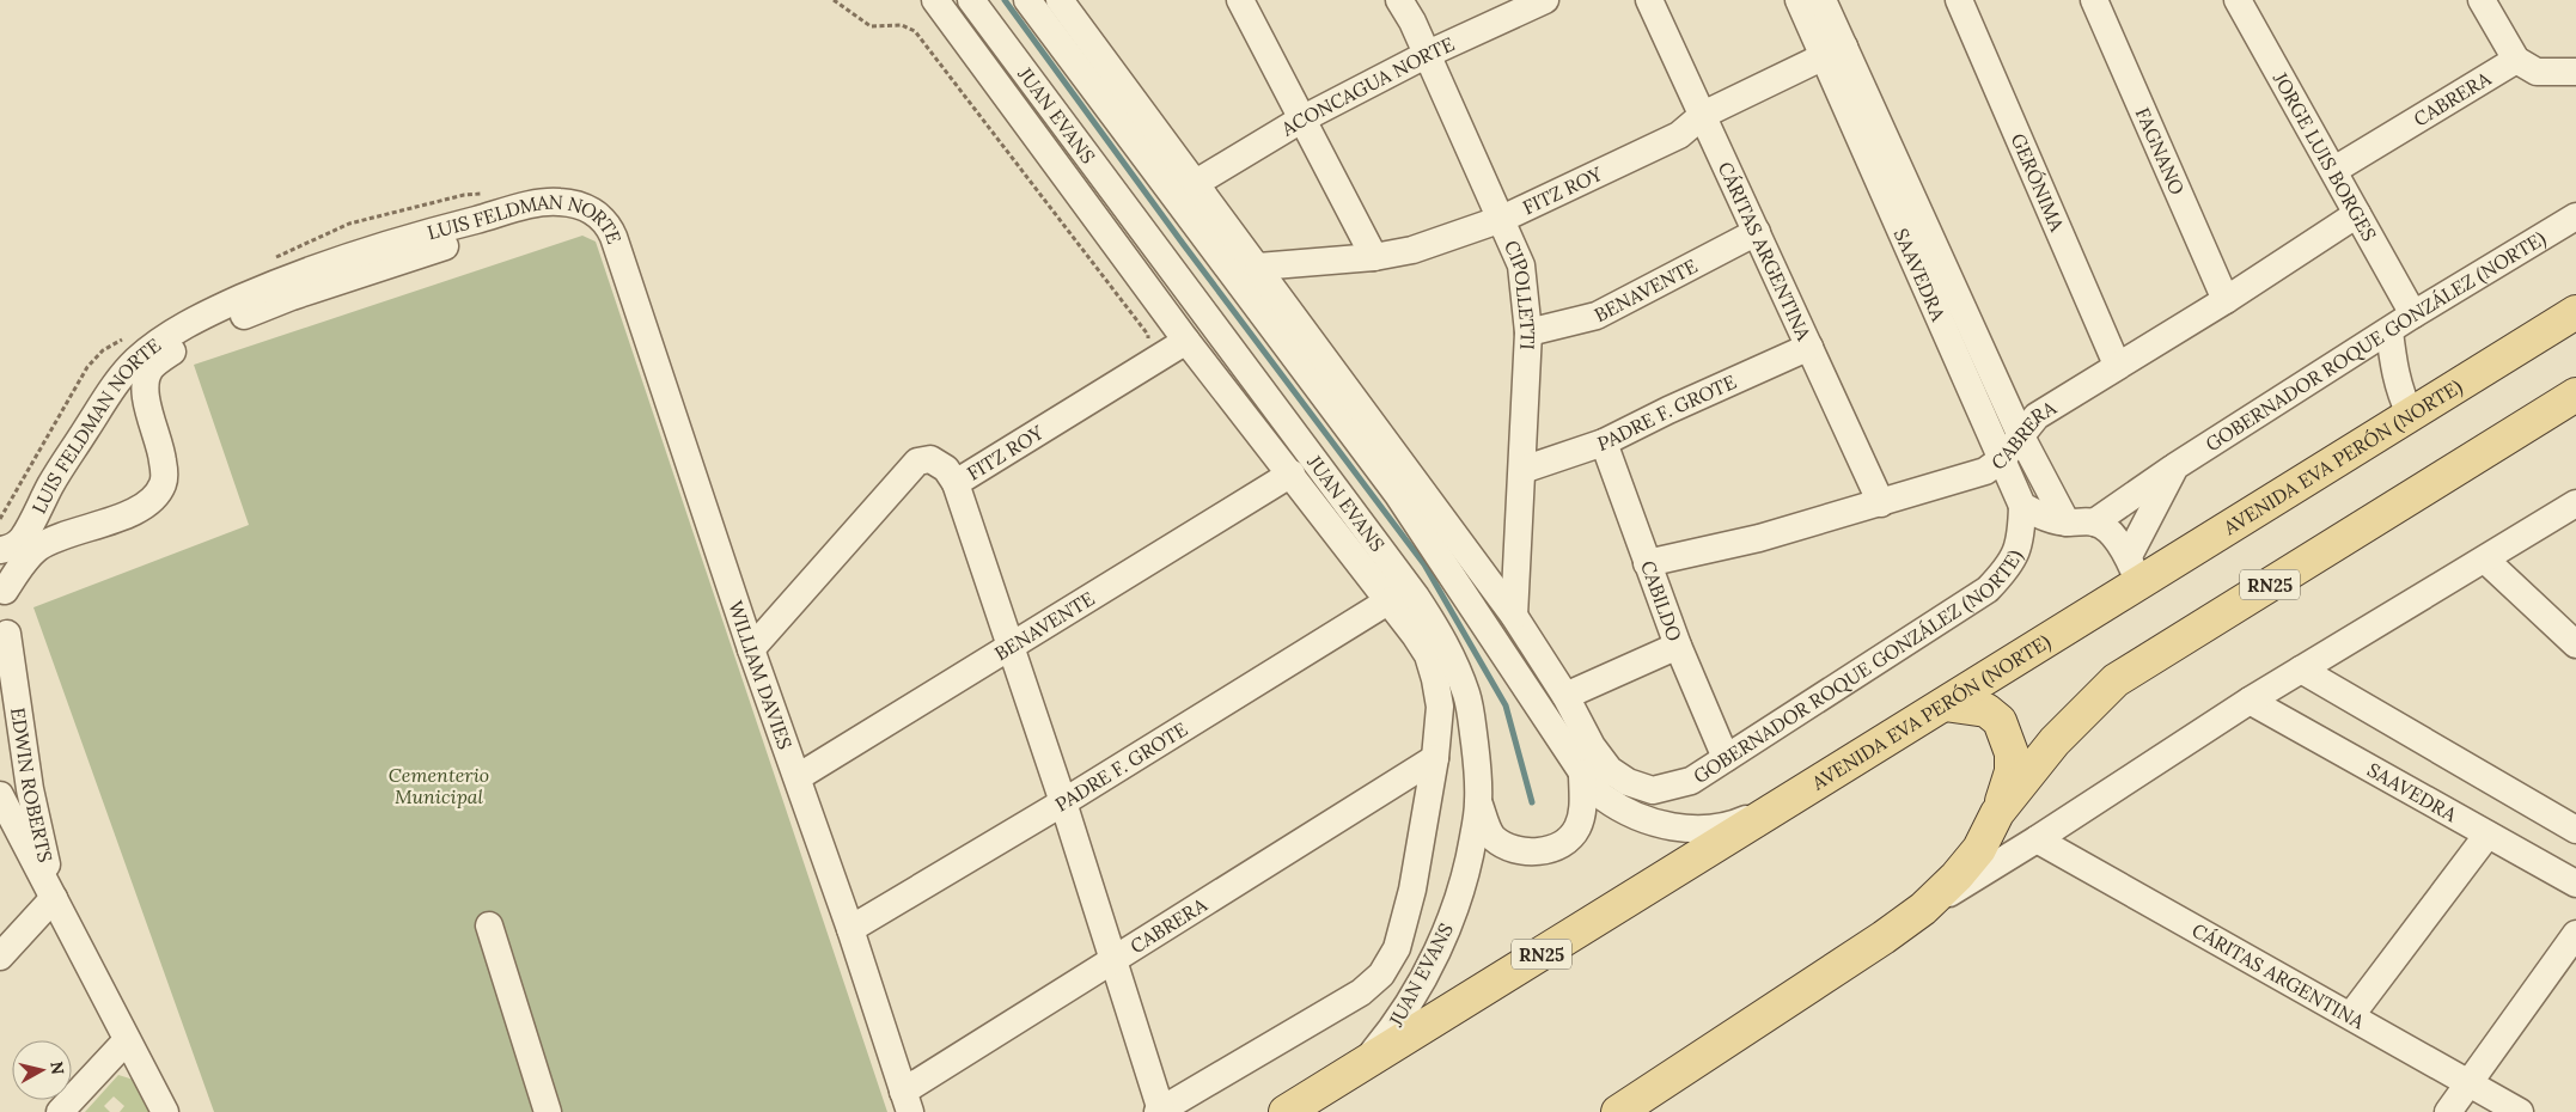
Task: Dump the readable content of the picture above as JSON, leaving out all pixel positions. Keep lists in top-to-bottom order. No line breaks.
{"streets":{"main road":["AVENIDA EVA PERÓN (NORTE)","RN25"],"street":["ACONCAGUA NORTE","CABRERA","JUAN EVANS","FAGNANO","JORGE LUIS BORGES","GERÓNIMA","FITZ ROY","LUIS FELDMAN NORTE","CÁRITAS ARGENTINA","SAAVEDRA","BENAVENTE","CIPOLLETTI","GOBERNADOR ROQUE GONZÁLEZ (NORTE)","PADRE F. GROTE","CABILDO","WILLIAM DAVIES","EDWIN ROBERTS"]},"crossings":[["ACONCAGUA NORTE","CIPOLLETTI"],["CABRERA","JUAN EVANS"],["CABRERA","FAGNANO"],["CABRERA","JORGE LUIS BORGES"],["CABRERA","GERÓNIMA"],["CABRERA","CÁRITAS ARGENTINA"],["CABRERA","SAAVEDRA"],["CABRERA","CABILDO"],["CABRERA","WILLIAM DAVIES"],["JUAN EVANS","FITZ ROY"],["JUAN EVANS","BENAVENTE"],["JUAN EVANS","PADRE F. GROTE"],["JUAN EVANS","AVENIDA EVA PERÓN (NORTE)"],["JORGE LUIS BORGES","GOBERNADOR ROQUE GONZÁLEZ (NORTE)"],["FITZ ROY","CÁRITAS ARGENTINA"],["FITZ ROY","SAAVEDRA"],["FITZ ROY","CIPOLLETTI"],["FITZ ROY","WILLIAM DAVIES"],["LUIS FELDMAN NORTE","WILLIAM DAVIES"],["LUIS FELDMAN NORTE","EDWIN ROBERTS"],["CÁRITAS ARGENTINA","BENAVENTE"],["CÁRITAS ARGENTINA","PADRE F. GROTE"],["SAAVEDRA","GOBERNADOR ROQUE GONZÁLEZ (NORTE)"],["BENAVENTE","CIPOLLETTI"],["BENAVENTE","WILLIAM DAVIES"],["CIPOLLETTI","PADRE F. GROTE"],["GOBERNADOR ROQUE GONZÁLEZ (NORTE)","CABILDO"],["PADRE F. GROTE","CABILDO"],["PADRE F. GROTE","WILLIAM DAVIES"]],"parks":["Cementerio Municipal"],"north":"right"}
